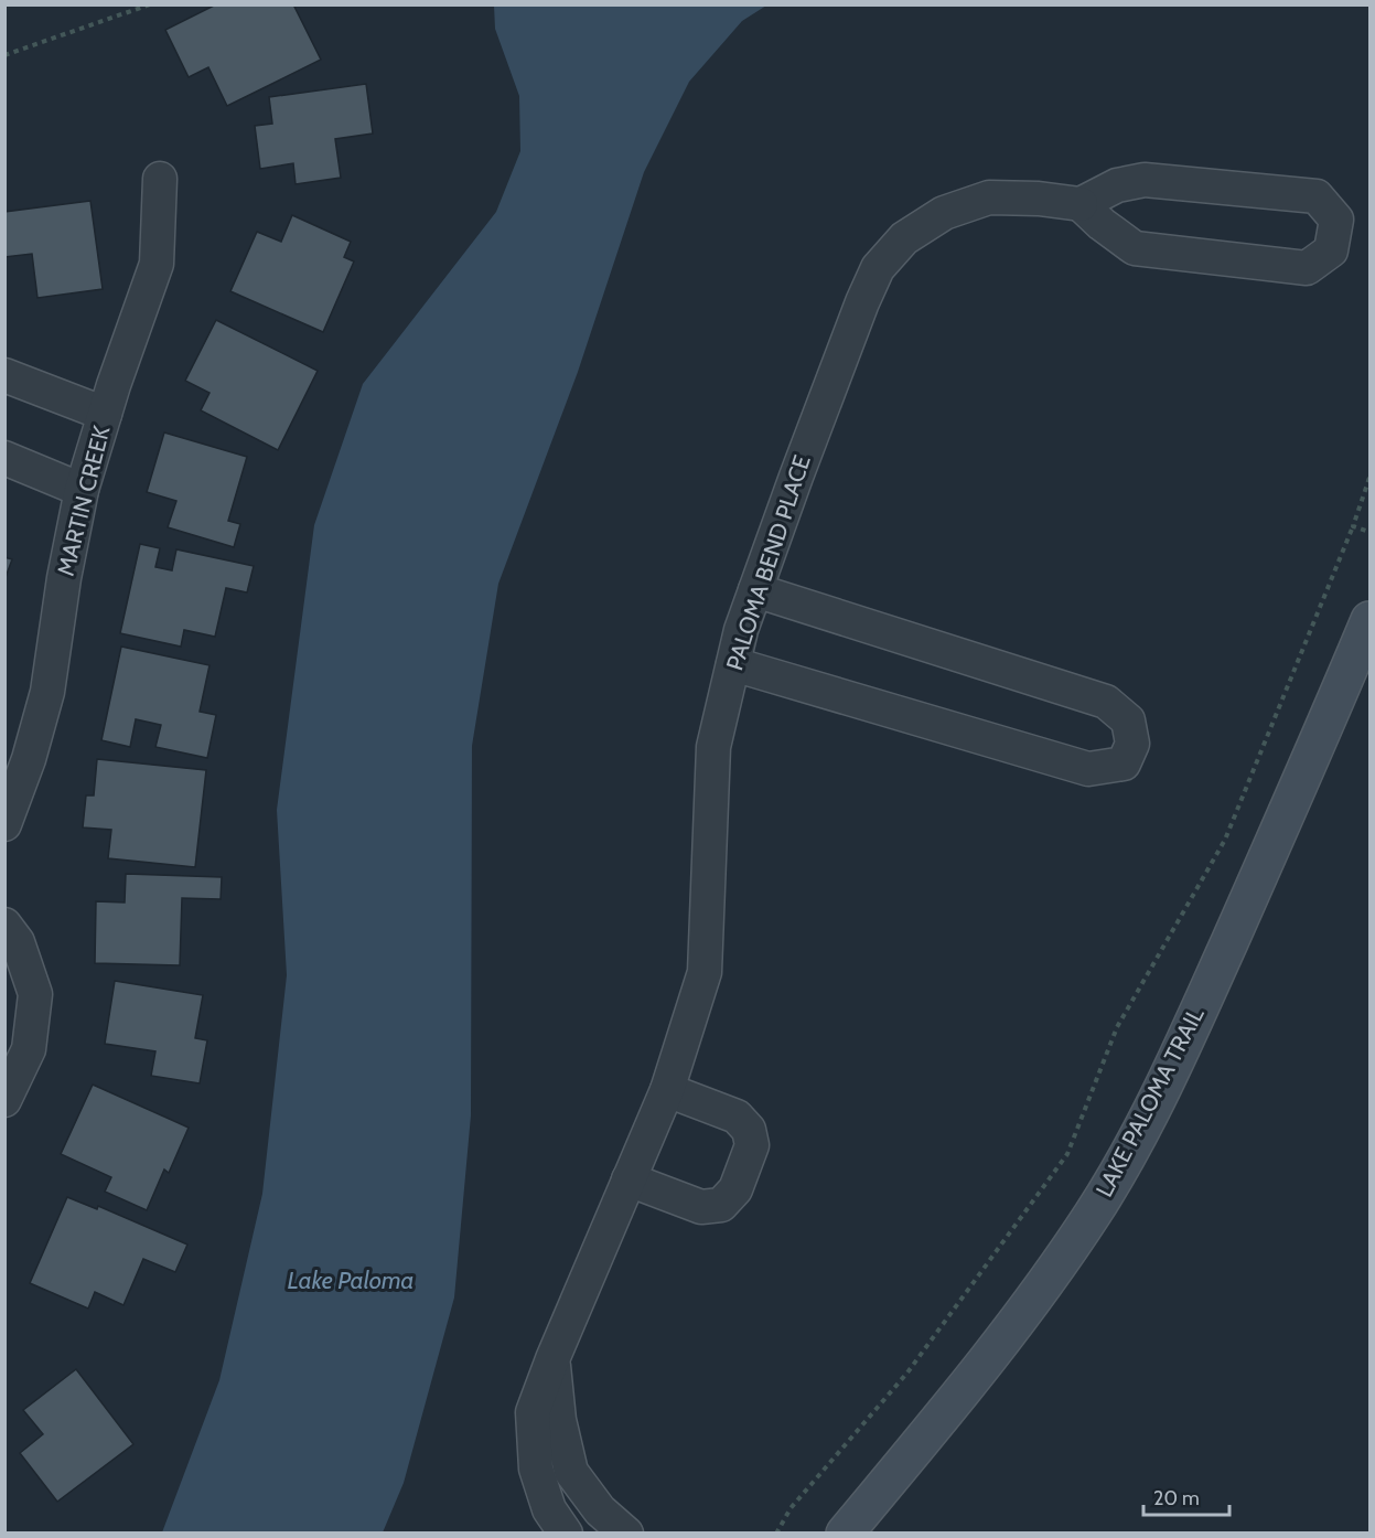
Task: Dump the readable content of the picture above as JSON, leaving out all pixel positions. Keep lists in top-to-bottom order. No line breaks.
{"streets":{"street":["MARTIN CREEK","PALOMA BEND PLACE","LAKE PALOMA TRAIL"]},"water":["Lake Paloma"],"scale_bar":"20 m"}
